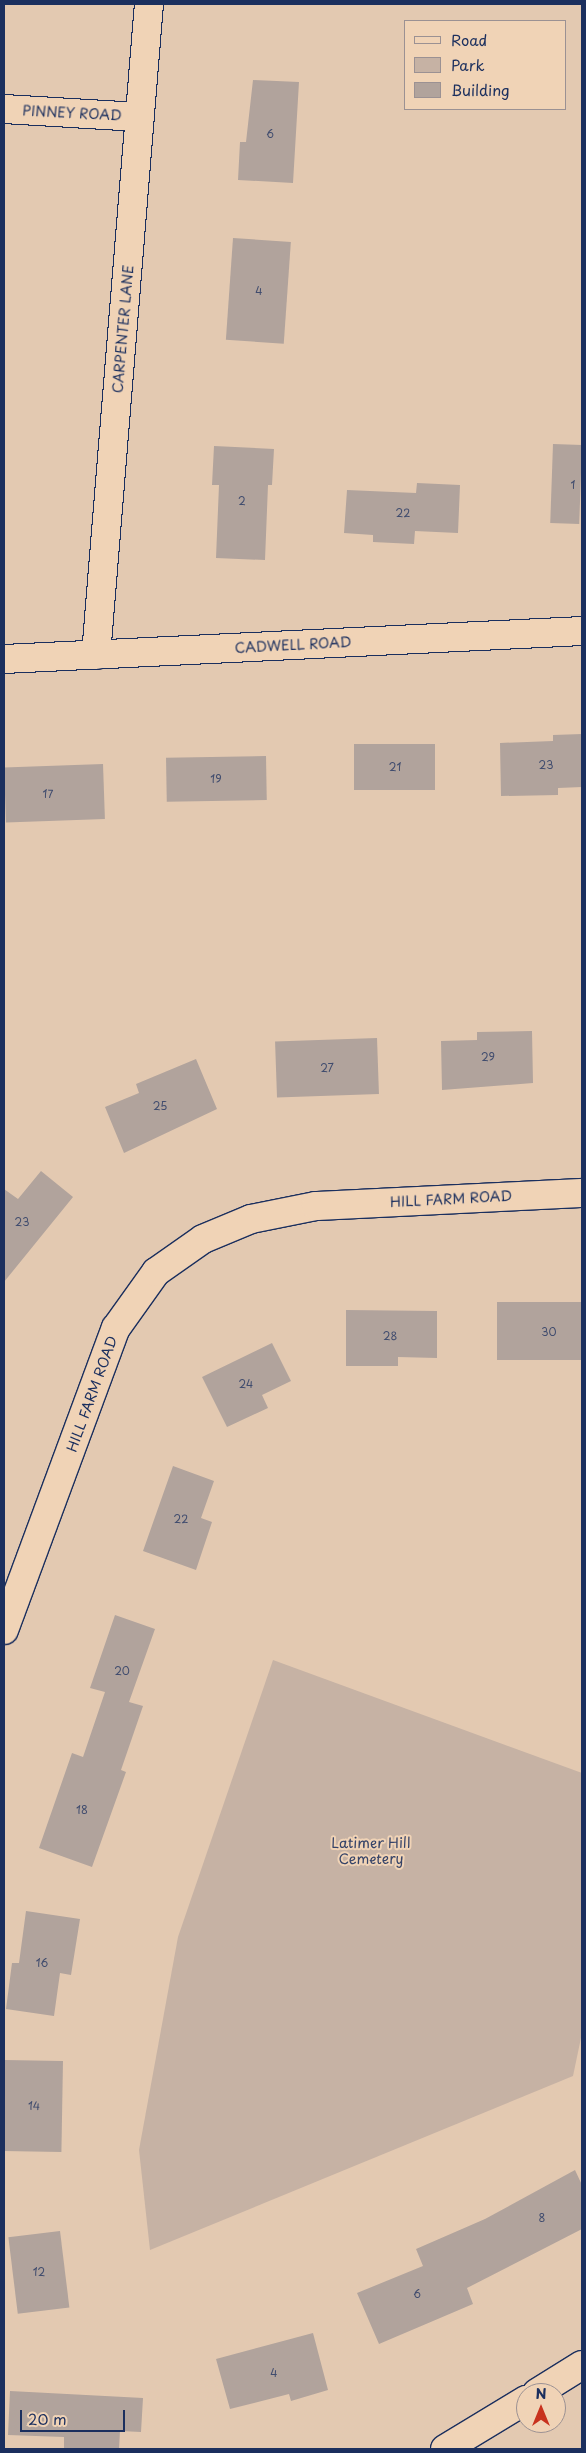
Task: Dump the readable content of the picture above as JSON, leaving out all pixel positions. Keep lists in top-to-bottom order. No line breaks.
{"streets":{"street":["PINNEY ROAD","CARPENTER LANE","CADWELL ROAD","HILL FARM ROAD"]},"crossings":[["PINNEY ROAD","CARPENTER LANE"],["CARPENTER LANE","CADWELL ROAD"]],"parks":["Latimer Hill Cemetery"],"house_numbers":["6","4","1","2","22","23","21","19","17","29","27","25","23","30","28","24","22","20","18","16","14","8","12","6","4"],"legend":["Road","Park","Building"],"scale_bar":"20 m","north":"top"}
